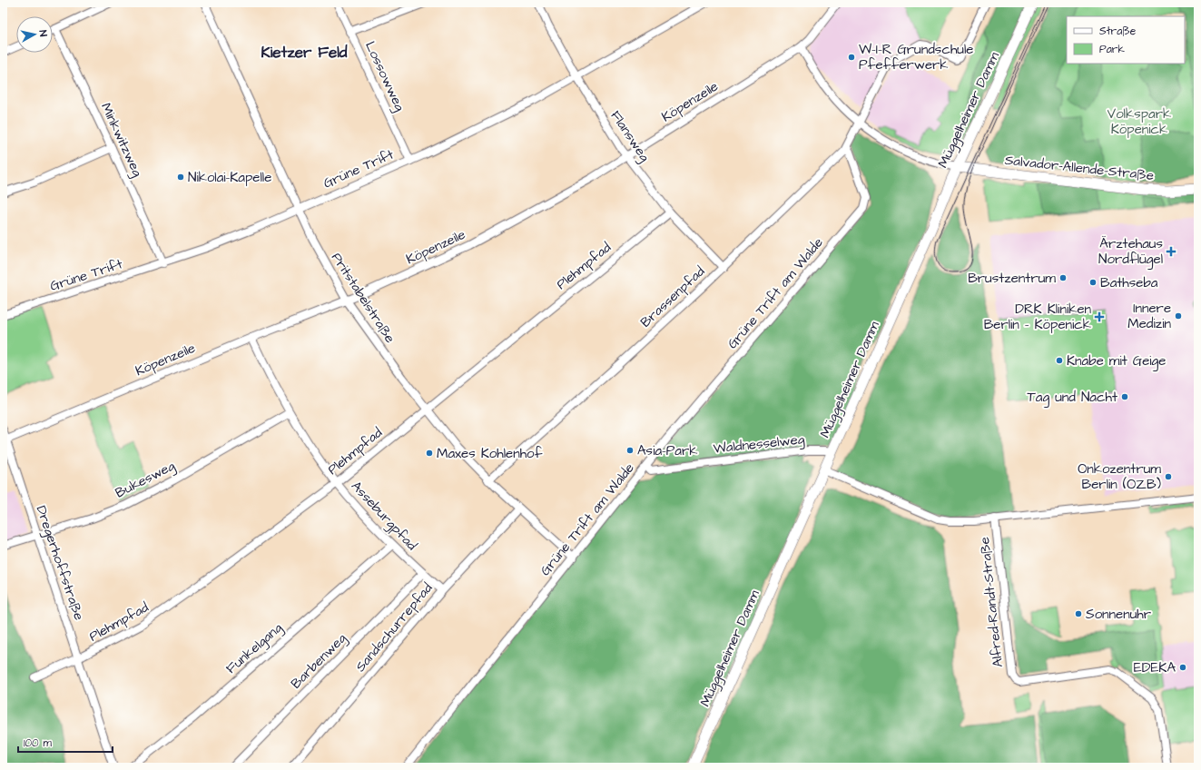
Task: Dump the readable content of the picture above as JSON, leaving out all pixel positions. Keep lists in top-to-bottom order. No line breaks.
{"streets":{"main road":["Müggelheimer Damm","Salvador-Allende-Straße"],"street":["Lossowweg","Köpenzeile","Flansweg","Minkwitzweg","Grüne Trift","Plehmpfad","Grüne Trift am Walde","Brassenpfad","Pritstabelstraße","Waldnesselweg","Bukesweg","Asseburgpfad","Dregerhoffstraße","Alfred-Randt-Straße","Sandschurrepfad","Funkelgang","Barbenweg"]},"crossings":[["Lossowweg","Grüne Trift"],["Köpenzeile","Flansweg"],["Köpenzeile","Pritstabelstraße"],["Köpenzeile","Asseburgpfad"],["Köpenzeile","Dregerhoffstraße"],["Müggelheimer Damm","Salvador-Allende-Straße"],["Müggelheimer Damm","Waldnesselweg"],["Flansweg","Grüne Trift"],["Flansweg","Plehmpfad"],["Flansweg","Brassenpfad"],["Minkwitzweg","Grüne Trift"],["Grüne Trift","Pritstabelstraße"],["Plehmpfad","Pritstabelstraße"],["Plehmpfad","Asseburgpfad"],["Plehmpfad","Dregerhoffstraße"],["Grüne Trift am Walde","Brassenpfad"],["Grüne Trift am Walde","Pritstabelstraße"],["Grüne Trift am Walde","Waldnesselweg"],["Brassenpfad","Pritstabelstraße"],["Pritstabelstraße","Sandschurrepfad"],["Bukesweg","Asseburgpfad"],["Bukesweg","Dregerhoffstraße"],["Asseburgpfad","Sandschurrepfad"],["Asseburgpfad","Funkelgang"],["Asseburgpfad","Barbenweg"]],"districts":["Kietzer Feld"],"parks":["Volkspark Köpenick"],"places":{"other":["W-I-R Grundschule Pfefferwerk","Nikolai-Kapelle","Brustzentrum","Bathseba","Innere Medizin","Knabe mit Geige","Tag und Nacht","Asia-Park","Maxes Kohlenhof","Onkozentrum Berlin (OZB)","Sonnenuhr","EDEKA"],"health":["Ärztehaus Nordflügel","DRK Kliniken Berlin - Köpenick"]},"legend":["Straße","Park"],"scale_bar":"100 m","north":"right"}
